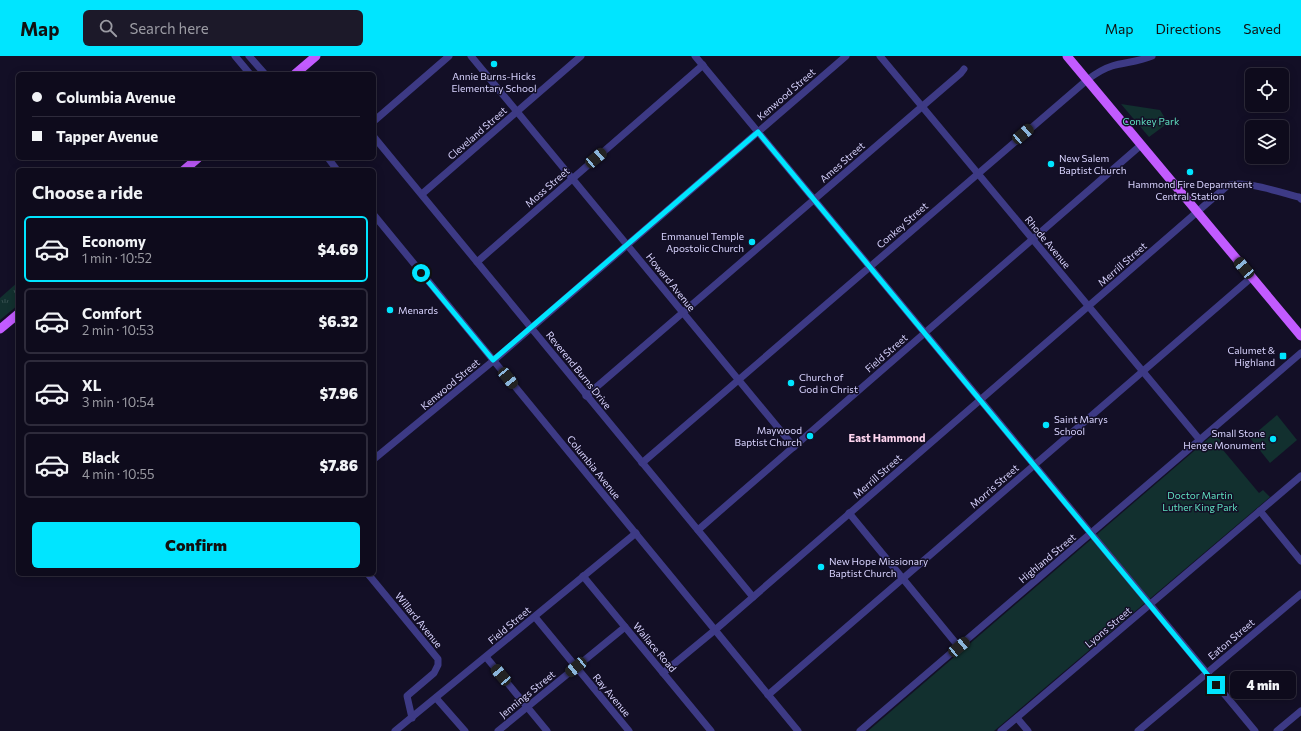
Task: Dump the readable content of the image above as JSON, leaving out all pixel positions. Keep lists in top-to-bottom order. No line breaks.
{"streets":{"street":["Kenwood Street","Cleveland Street","Ames Street","Moss Street","Conkey Street","Rhode Avenue","Merrill Street","Howard Avenue","Field Street","Reverend Burns Drive","Columbia Avenue","Morris Street","Highland Street","Willard Avenue","Lyons Street","Eaton Street","Wallace Road","Jennings Street","Ray Avenue"]},"crossings":[["Kenwood Street","Howard Avenue"],["Kenwood Street","Reverend Burns Drive"],["Kenwood Street","Columbia Avenue"],["Cleveland Street","Howard Avenue"],["Cleveland Street","Reverend Burns Drive"],["Ames Street","Rhode Avenue"],["Ames Street","Howard Avenue"],["Ames Street","Reverend Burns Drive"],["Moss Street","Howard Avenue"],["Moss Street","Reverend Burns Drive"],["Conkey Street","Rhode Avenue"],["Conkey Street","Howard Avenue"],["Conkey Street","Reverend Burns Drive"],["Rhode Avenue","Merrill Street"],["Rhode Avenue","Field Street"],["Rhode Avenue","Morris Street"],["Rhode Avenue","Highland Street"],["Merrill Street","Reverend Burns Drive"],["Merrill Street","Columbia Avenue"],["Merrill Street","Wallace Road"],["Howard Avenue","Field Street"],["Field Street","Reverend Burns Drive"],["Field Street","Columbia Avenue"],["Field Street","Willard Avenue"],["Field Street","Wallace Road"],["Field Street","Ray Avenue"],["Columbia Avenue","Morris Street"],["Wallace Road","Jennings Street"],["Jennings Street","Ray Avenue"]],"districts":["East Hammond"],"parks":["Conkey Park","Doctor Martin Luther King Park"],"places":{"other":["Annie Burns-Hicks Elementary School","New Salem Baptist Church","Hammond Fire Deparmtent Central Station","Emmanuel Temple Apostolic Church","Menards","Church of God in Christ","Saint Marys School","Maywood Baptist Church","Small Stone Henge Monument","New Hope Missionary Baptist Church"],"transit":["Calumet & Highland"]},"page":{"header":"Map","search":"Search here","nav":["Map","Directions","Saved"],"banner":["Columbia Avenue","Tapper Avenue"],"heading":"Choose a ride","list":[{"name":"Economy","note":"1 min · 10:52","value":"$4.69"},{"name":"Comfort","note":"2 min · 10:53","value":"$6.32"},{"name":"XL","note":"3 min · 10:54","value":"$7.96"},{"name":"Black","note":"4 min · 10:55","value":"$7.86"}],"buttons":"Confirm","bubble":"4 min"}}
